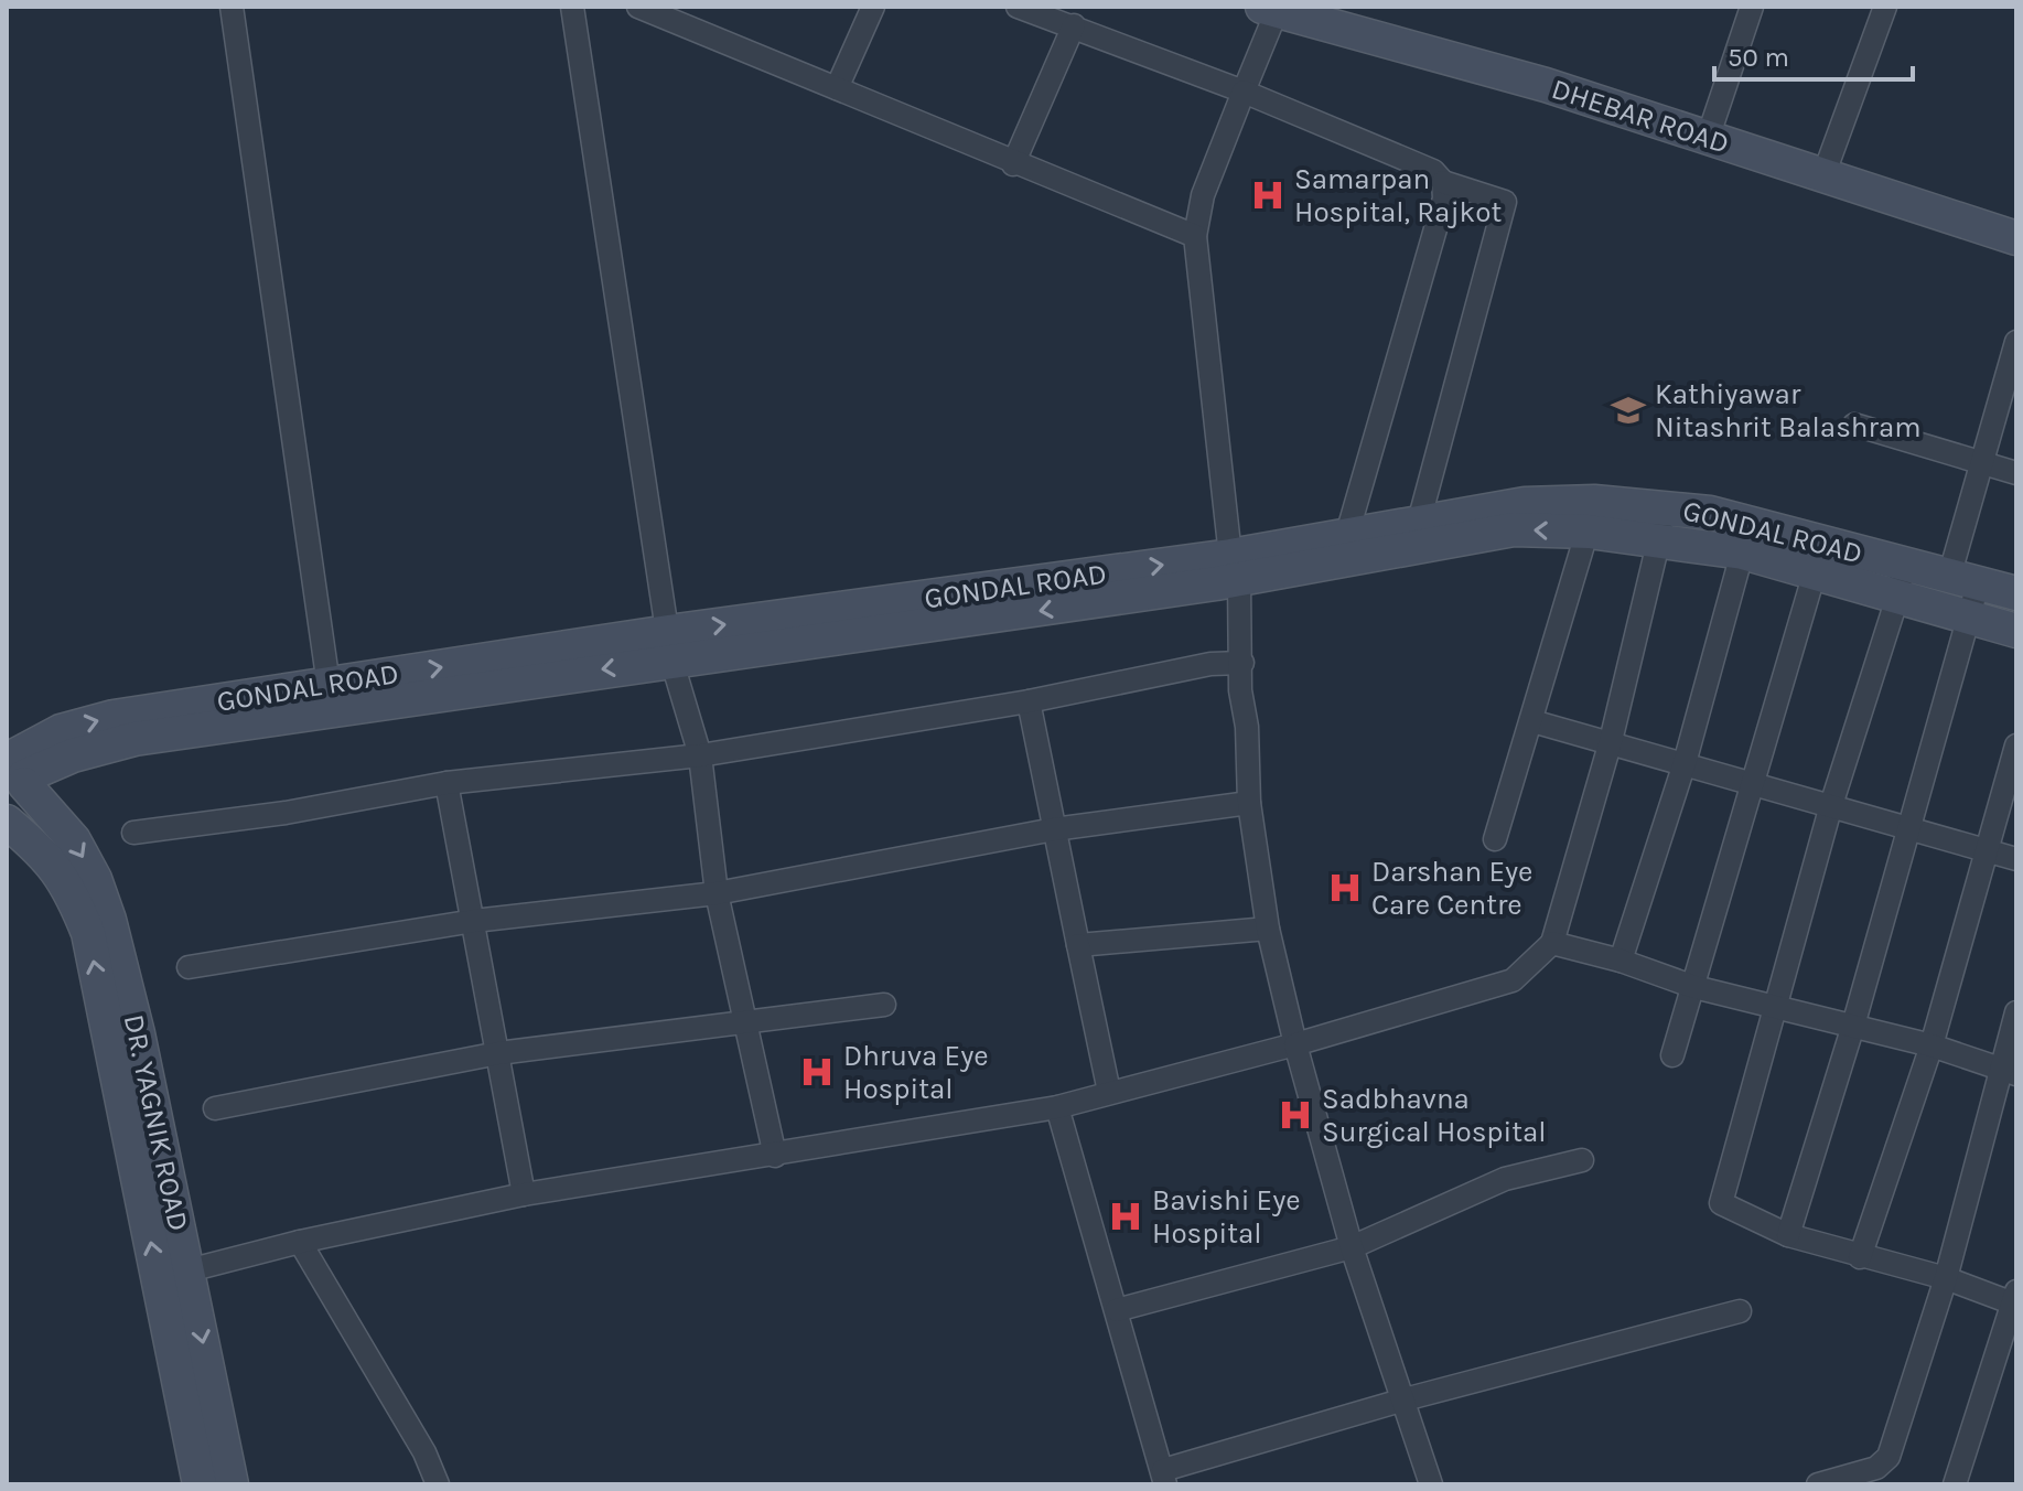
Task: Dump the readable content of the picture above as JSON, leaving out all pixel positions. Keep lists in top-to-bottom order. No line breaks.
{"streets":{"main road":["DHEBAR ROAD","GONDAL ROAD","DR. YAGNIK ROAD"]},"crossings":[["GONDAL ROAD","DR. YAGNIK ROAD"]],"places":{"hospital":["Samarpan Hospital, Rajkot","Darshan Eye Care Centre","Dhruva Eye Hospital","Sadbhavna Surgical Hospital","Bavishi Eye Hospital"],"school or university":["Kathiyawar Nitashrit Balashram"]},"scale_bar":"50 m"}
